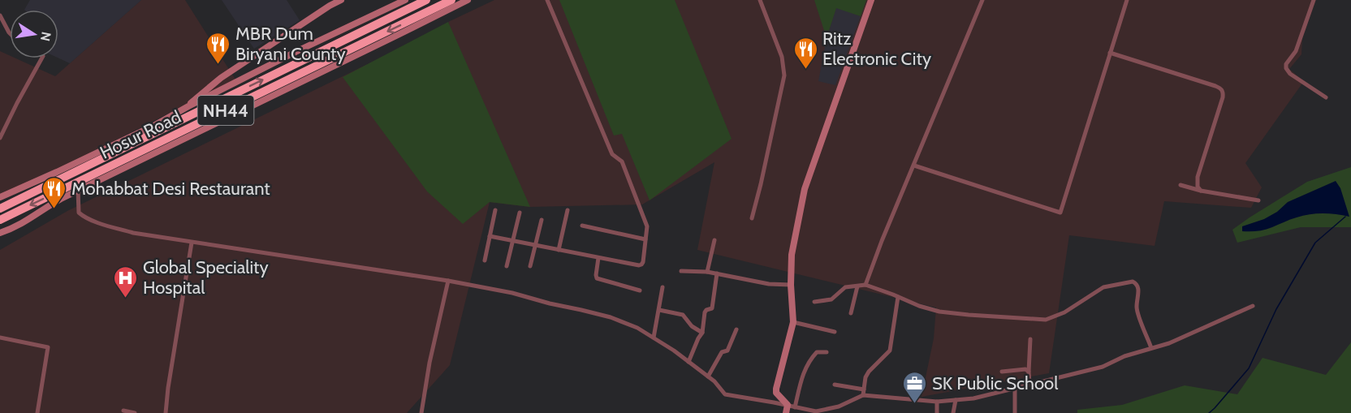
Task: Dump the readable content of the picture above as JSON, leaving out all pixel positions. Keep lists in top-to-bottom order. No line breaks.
{"streets":{"highway":["NH44","Hosur Road"]},"places":{"restaurant":["MBR Dum Biryani County","Ritz Electronic City","Mohabbat Desi Restaurant"],"hospital":["Global Speciality Hospital"],"office":["SK Public School"]},"north":"right"}
